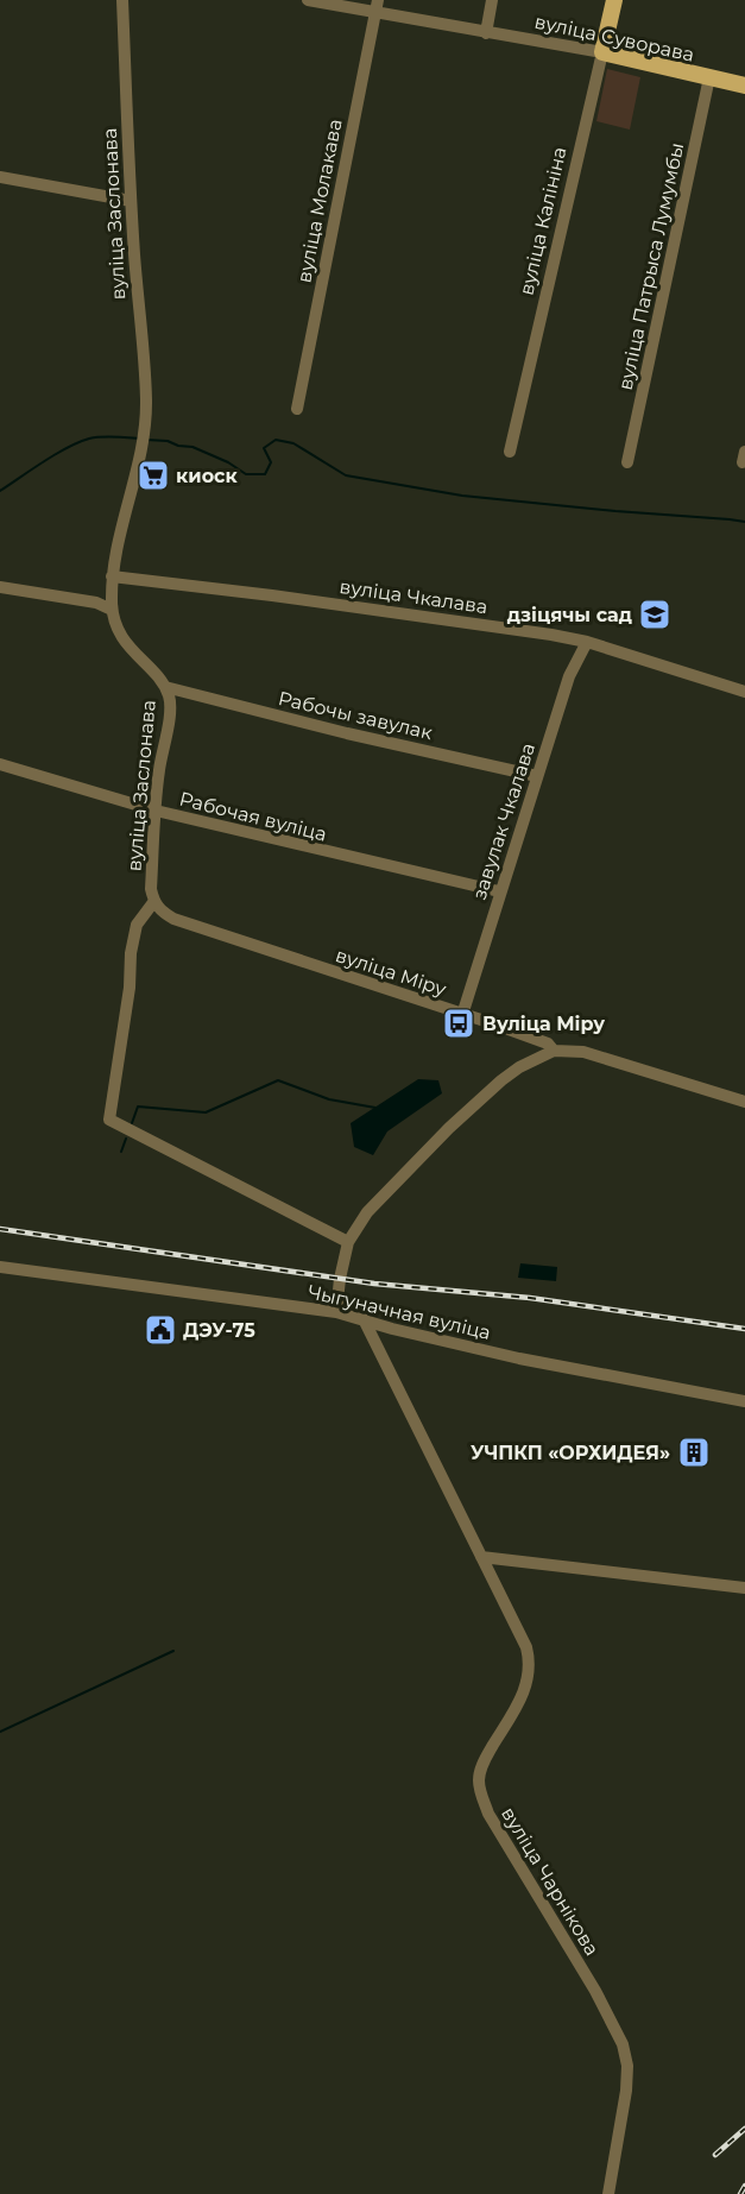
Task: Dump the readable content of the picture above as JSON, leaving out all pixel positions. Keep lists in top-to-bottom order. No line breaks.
{"streets":{"main road":["вуліца Суворава","вуліца Калініна"],"street":["вуліца Молакава","вуліца Заслонава","вуліца Патрыса Лумумбы","вуліца Чкалава","Рабочы завулак","Рабочая вуліца","завулак Чкалава","вуліца Міру","Чыгуначная вуліца","вуліца Чарнікова"]},"crossings":[["вуліца Суворава","вуліца Молакава"],["вуліца Суворава","вуліца Калініна"],["вуліца Суворава","вуліца Патрыса Лумумбы"],["вуліца Заслонава","вуліца Чкалава"],["вуліца Заслонава","Рабочы завулак"],["вуліца Заслонава","Рабочая вуліца"],["вуліца Заслонава","вуліца Міру"],["вуліца Чкалава","завулак Чкалава"],["Рабочы завулак","завулак Чкалава"],["Рабочая вуліца","завулак Чкалава"],["завулак Чкалава","вуліца Міру"],["Чыгуначная вуліца","вуліца Чарнікова"]],"places":{"supermarket":["киоск"],"school or university":["дзіцячы сад"],"bus stop":["Вуліца Міру"],"public building":["ДЭУ-75"],"building":["УЧПКП «ОРХИДЕЯ»"]}}
